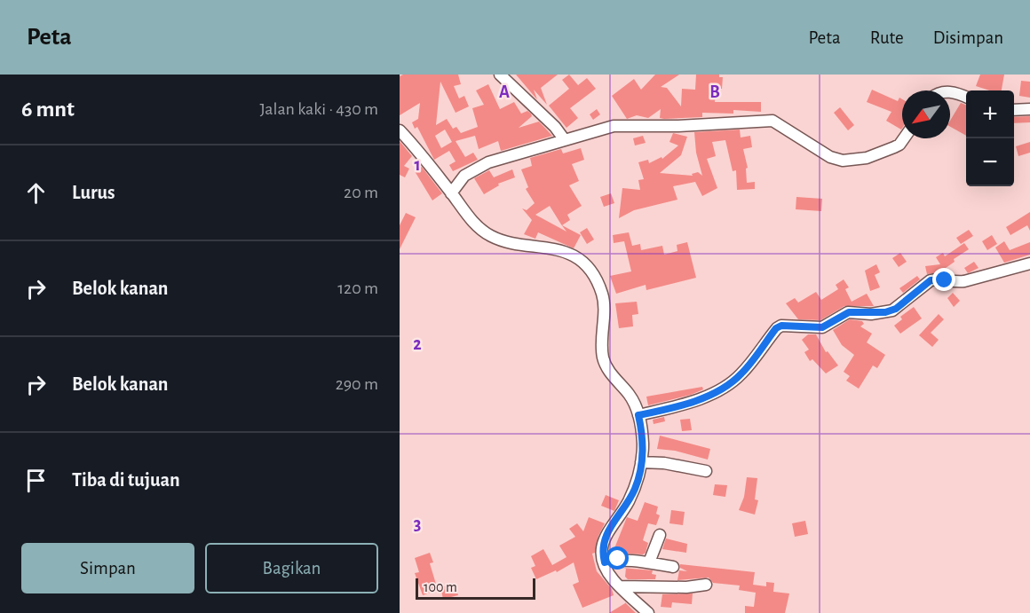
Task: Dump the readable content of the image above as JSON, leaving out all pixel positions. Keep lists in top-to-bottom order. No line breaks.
{"scale_bar":"100 m","north":"bottom left","page":{"header":"Peta","nav":["Peta","Rute","Disimpan"],"heading":["6 mnt","Jalan kaki · 430 m"],"map_buttons":["+","−"],"list":[["Lurus","20 m"],["Belok kanan","120 m"],["Belok kanan","290 m"],"Tiba di tujuan"],"buttons":["Simpan","Bagikan"],"scale":"100 m"},"grid":{"columns":["A","B"],"rows":["1","2","3"]}}
